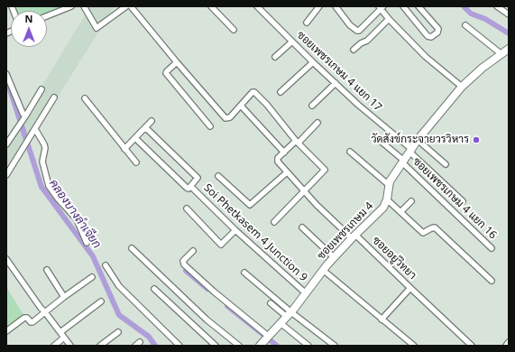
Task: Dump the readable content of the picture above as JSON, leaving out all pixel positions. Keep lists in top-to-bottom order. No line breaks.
{"streets":{"street":["ซอยเพชรเกษม 4 แยก 17","ซอยเพชรเกษม 4 แยก 16","ซอยเพชรเกษม 4","Soi Phetkasem 4 Junction 9","ซอยอยู่วิทยา"]},"crossings":[["ซอยเพชรเกษม 4","Soi Phetkasem 4 Junction 9"],["ซอยเพชรเกษม 4","ซอยอยู่วิทยา"]],"water":["คลองบางลำเจียก"],"places":["วัดสังข์กระจายวรวิหาร"],"north":"top"}
